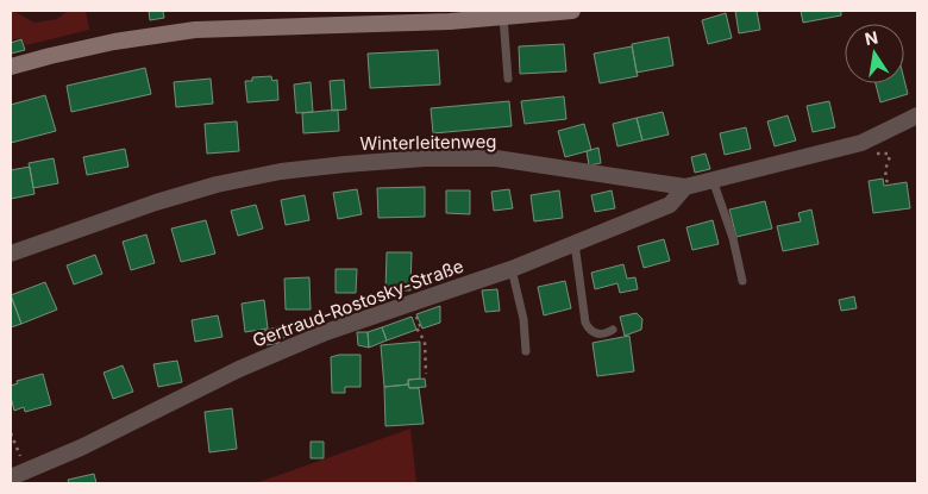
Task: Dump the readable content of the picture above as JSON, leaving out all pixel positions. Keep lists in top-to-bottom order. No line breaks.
{"streets":{"street":["Winterleitenweg","Gertraud-Rostosky-Straße"]},"crossings":[["Winterleitenweg","Gertraud-Rostosky-Straße"]],"north":"top"}
